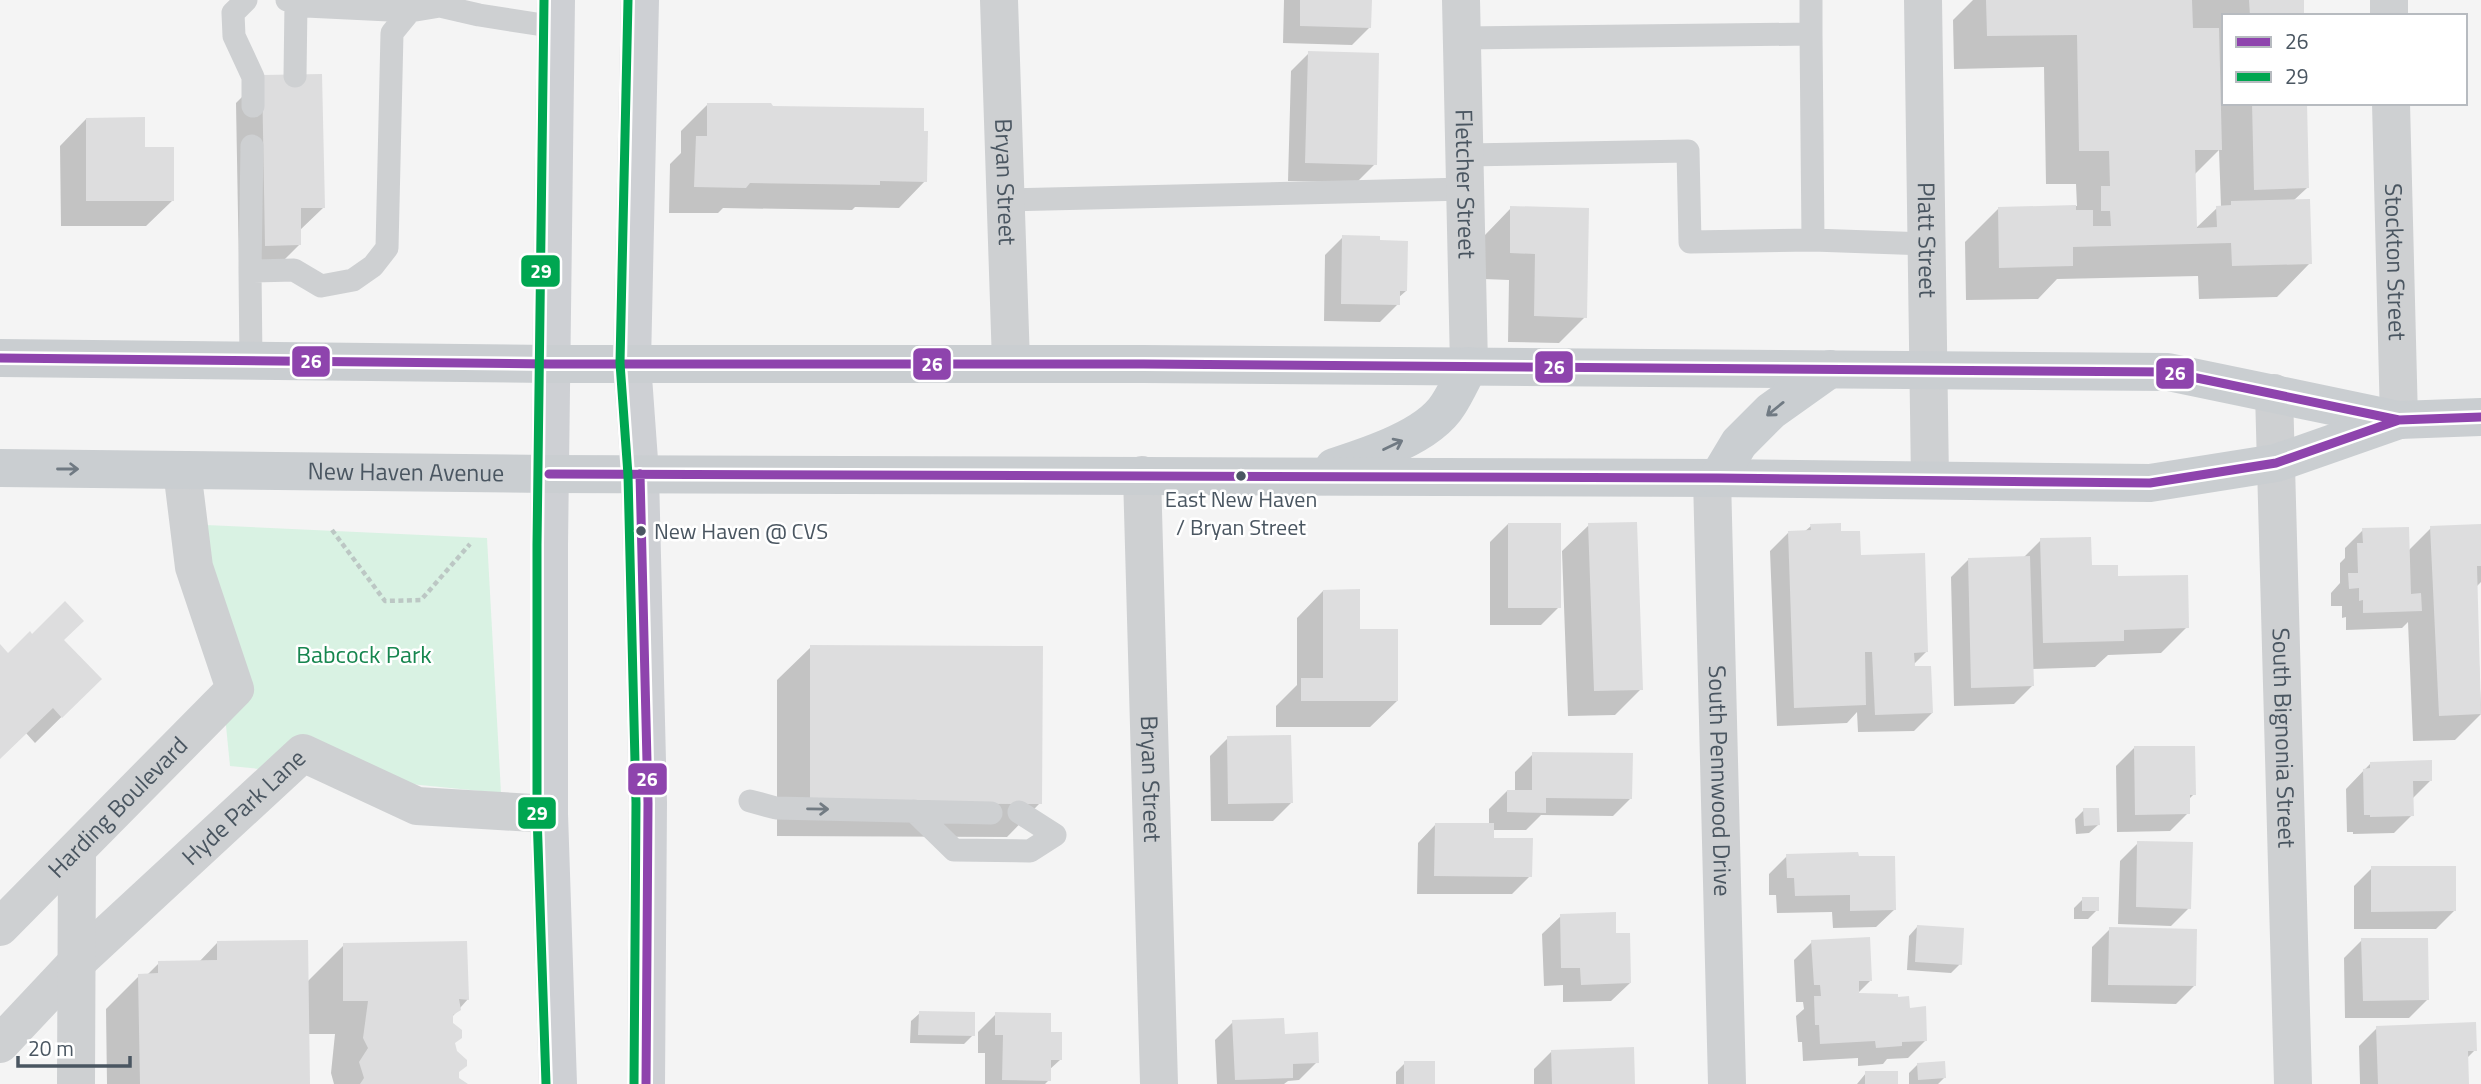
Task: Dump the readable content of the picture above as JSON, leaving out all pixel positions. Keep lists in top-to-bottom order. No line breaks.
{"streets":{"main road":["New Haven Avenue"],"street":["Bryan Street","Fletcher Street","Platt Street","Stockton Street","South Bignonia Street","South Pennwood Drive","Harding Boulevard","Hyde Park Lane"]},"crossings":[["Bryan Street","New Haven Avenue"],["Fletcher Street","New Haven Avenue"],["Platt Street","New Haven Avenue"],["Stockton Street","New Haven Avenue"],["New Haven Avenue","South Bignonia Street"],["New Haven Avenue","South Pennwood Drive"],["New Haven Avenue","Harding Boulevard"]],"parks":["Babcock Park"],"places":["East New Haven / Bryan Street","New Haven @ CVS"],"lines":["transit line 29","transit line 26"],"legend":["26","29"],"scale_bar":"20 m"}
